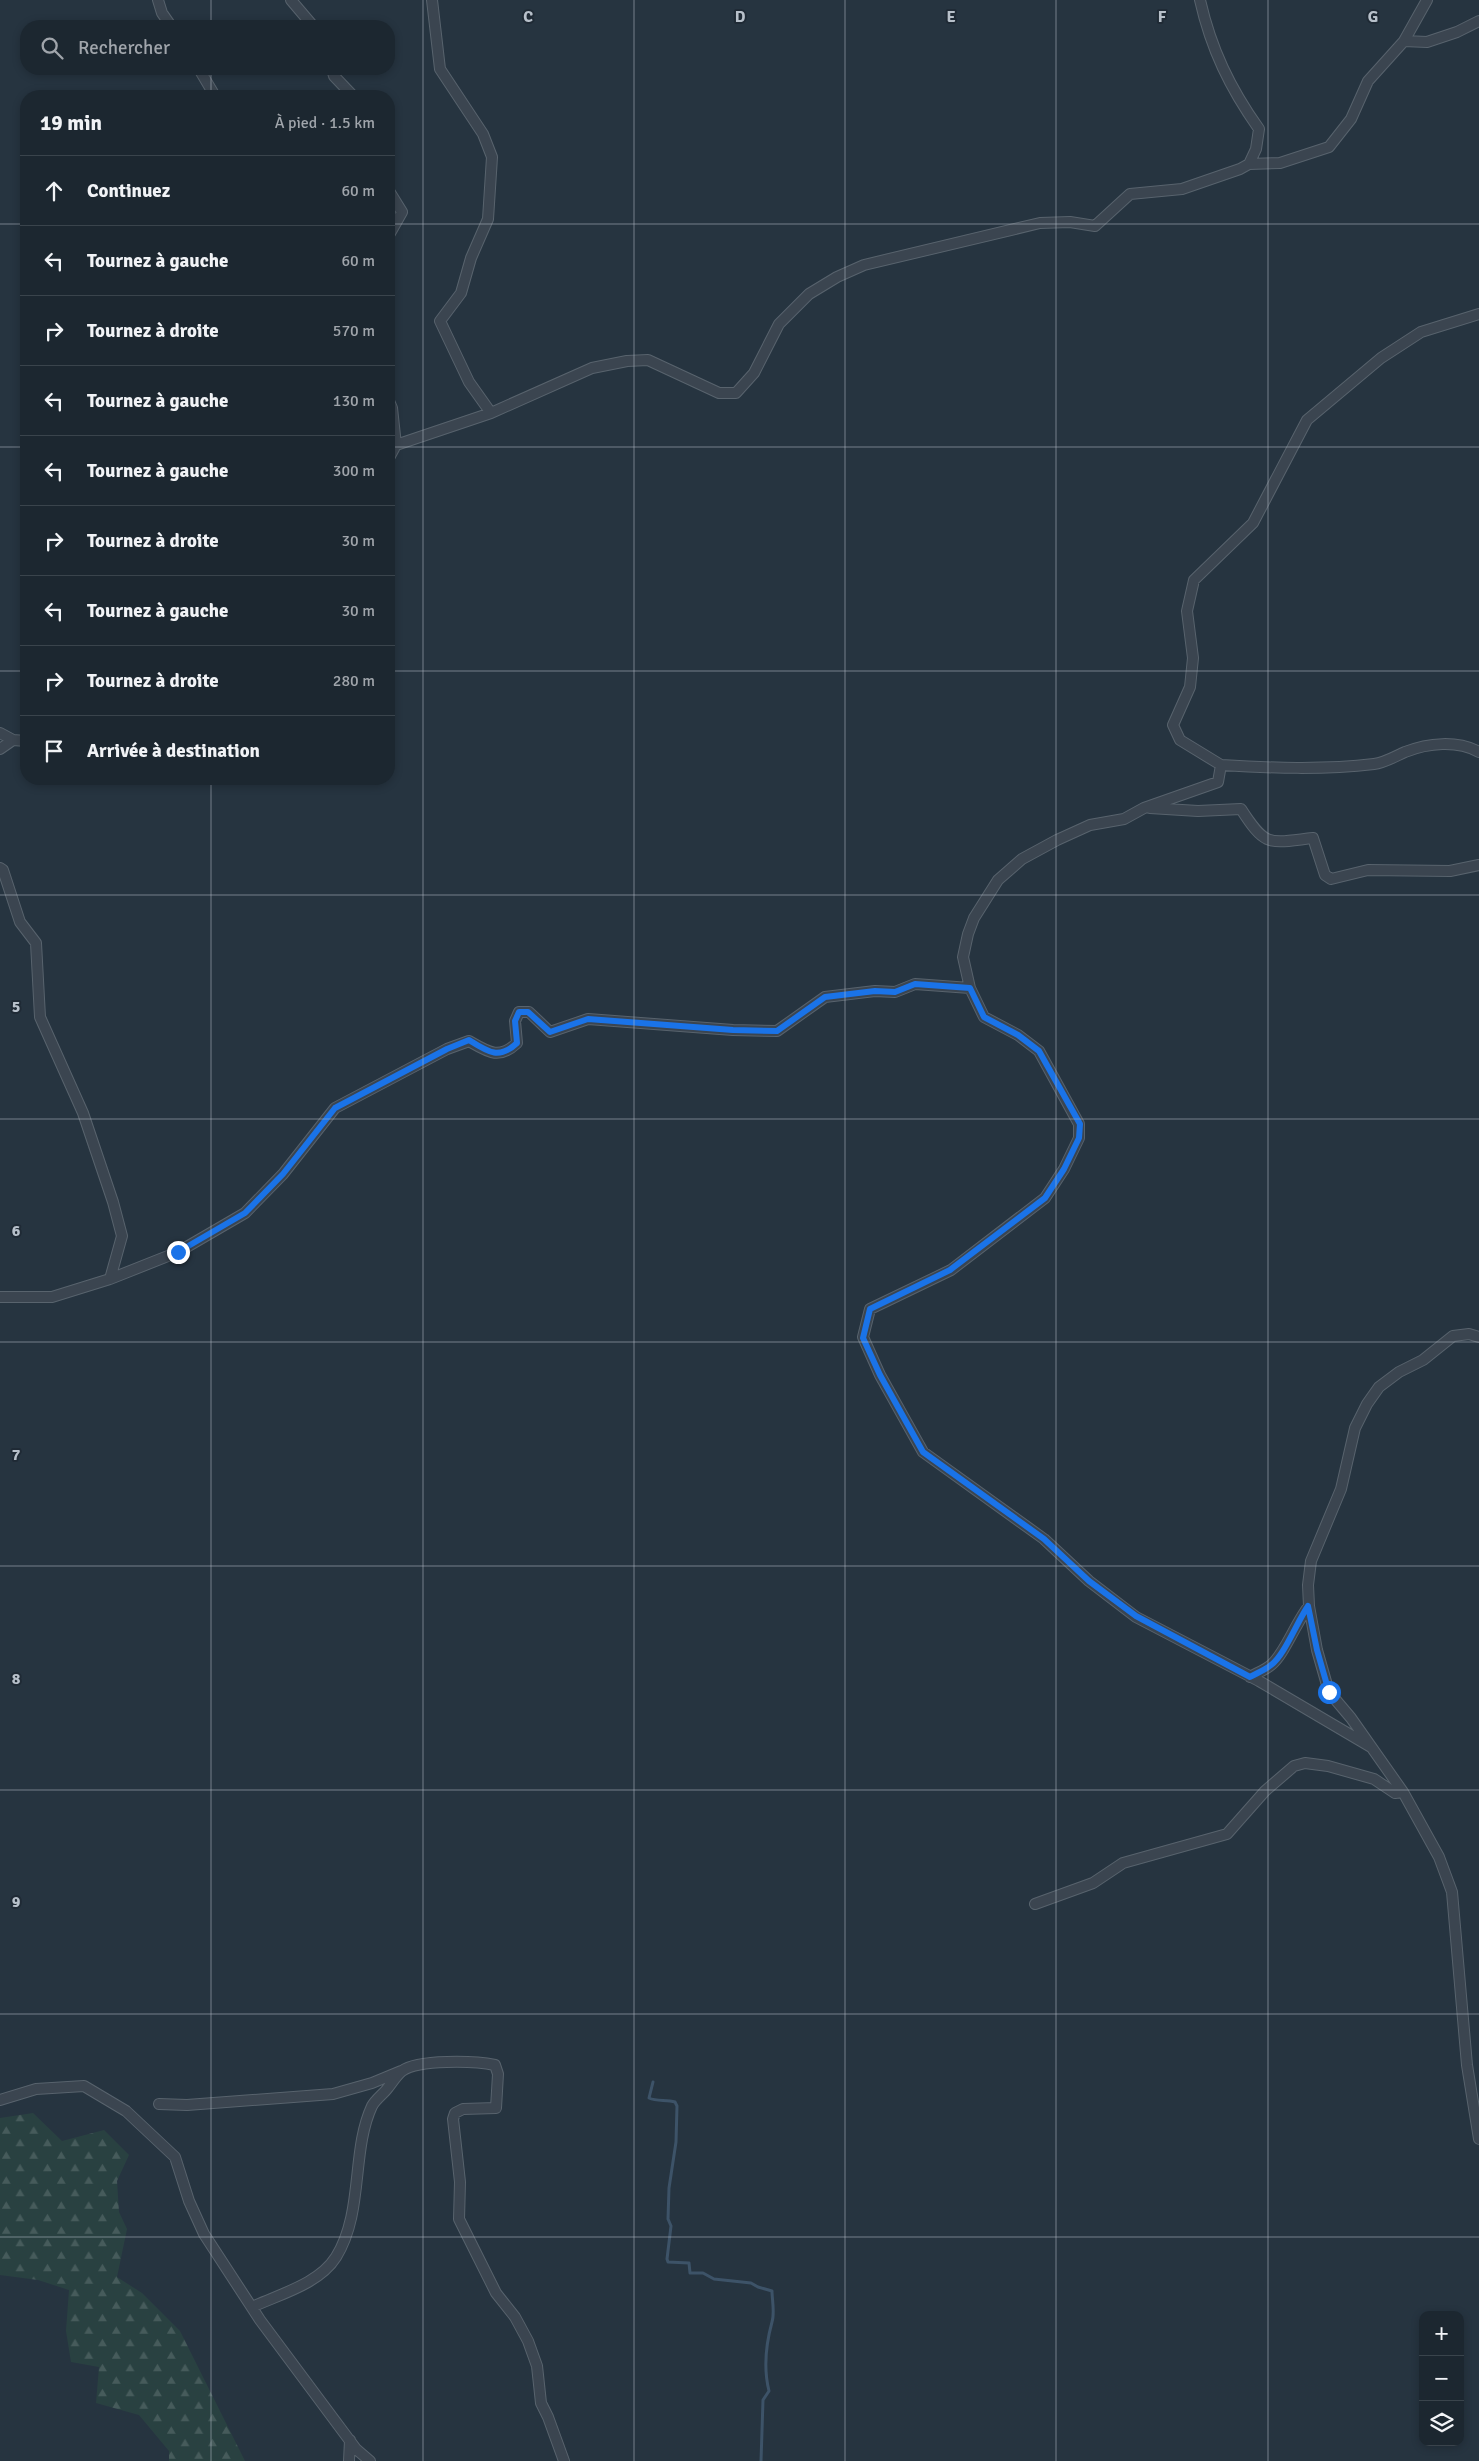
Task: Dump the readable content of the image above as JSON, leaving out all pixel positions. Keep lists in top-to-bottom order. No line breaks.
{"page":{"search":"Rechercher","heading":["19 min","À pied · 1.5 km"],"list":[["Continuez","60 m"],["Tournez à gauche","60 m"],["Tournez à droite","570 m"],["Tournez à gauche","130 m"],["Tournez à gauche","300 m"],["Tournez à droite","30 m"],["Tournez à gauche","30 m"],["Tournez à droite","280 m"],"Arrivée à destination"],"map_buttons":["+","−"]},"grid":{"columns":["C","D","E","F","G"],"rows":["5","6","7","8","9"]}}
